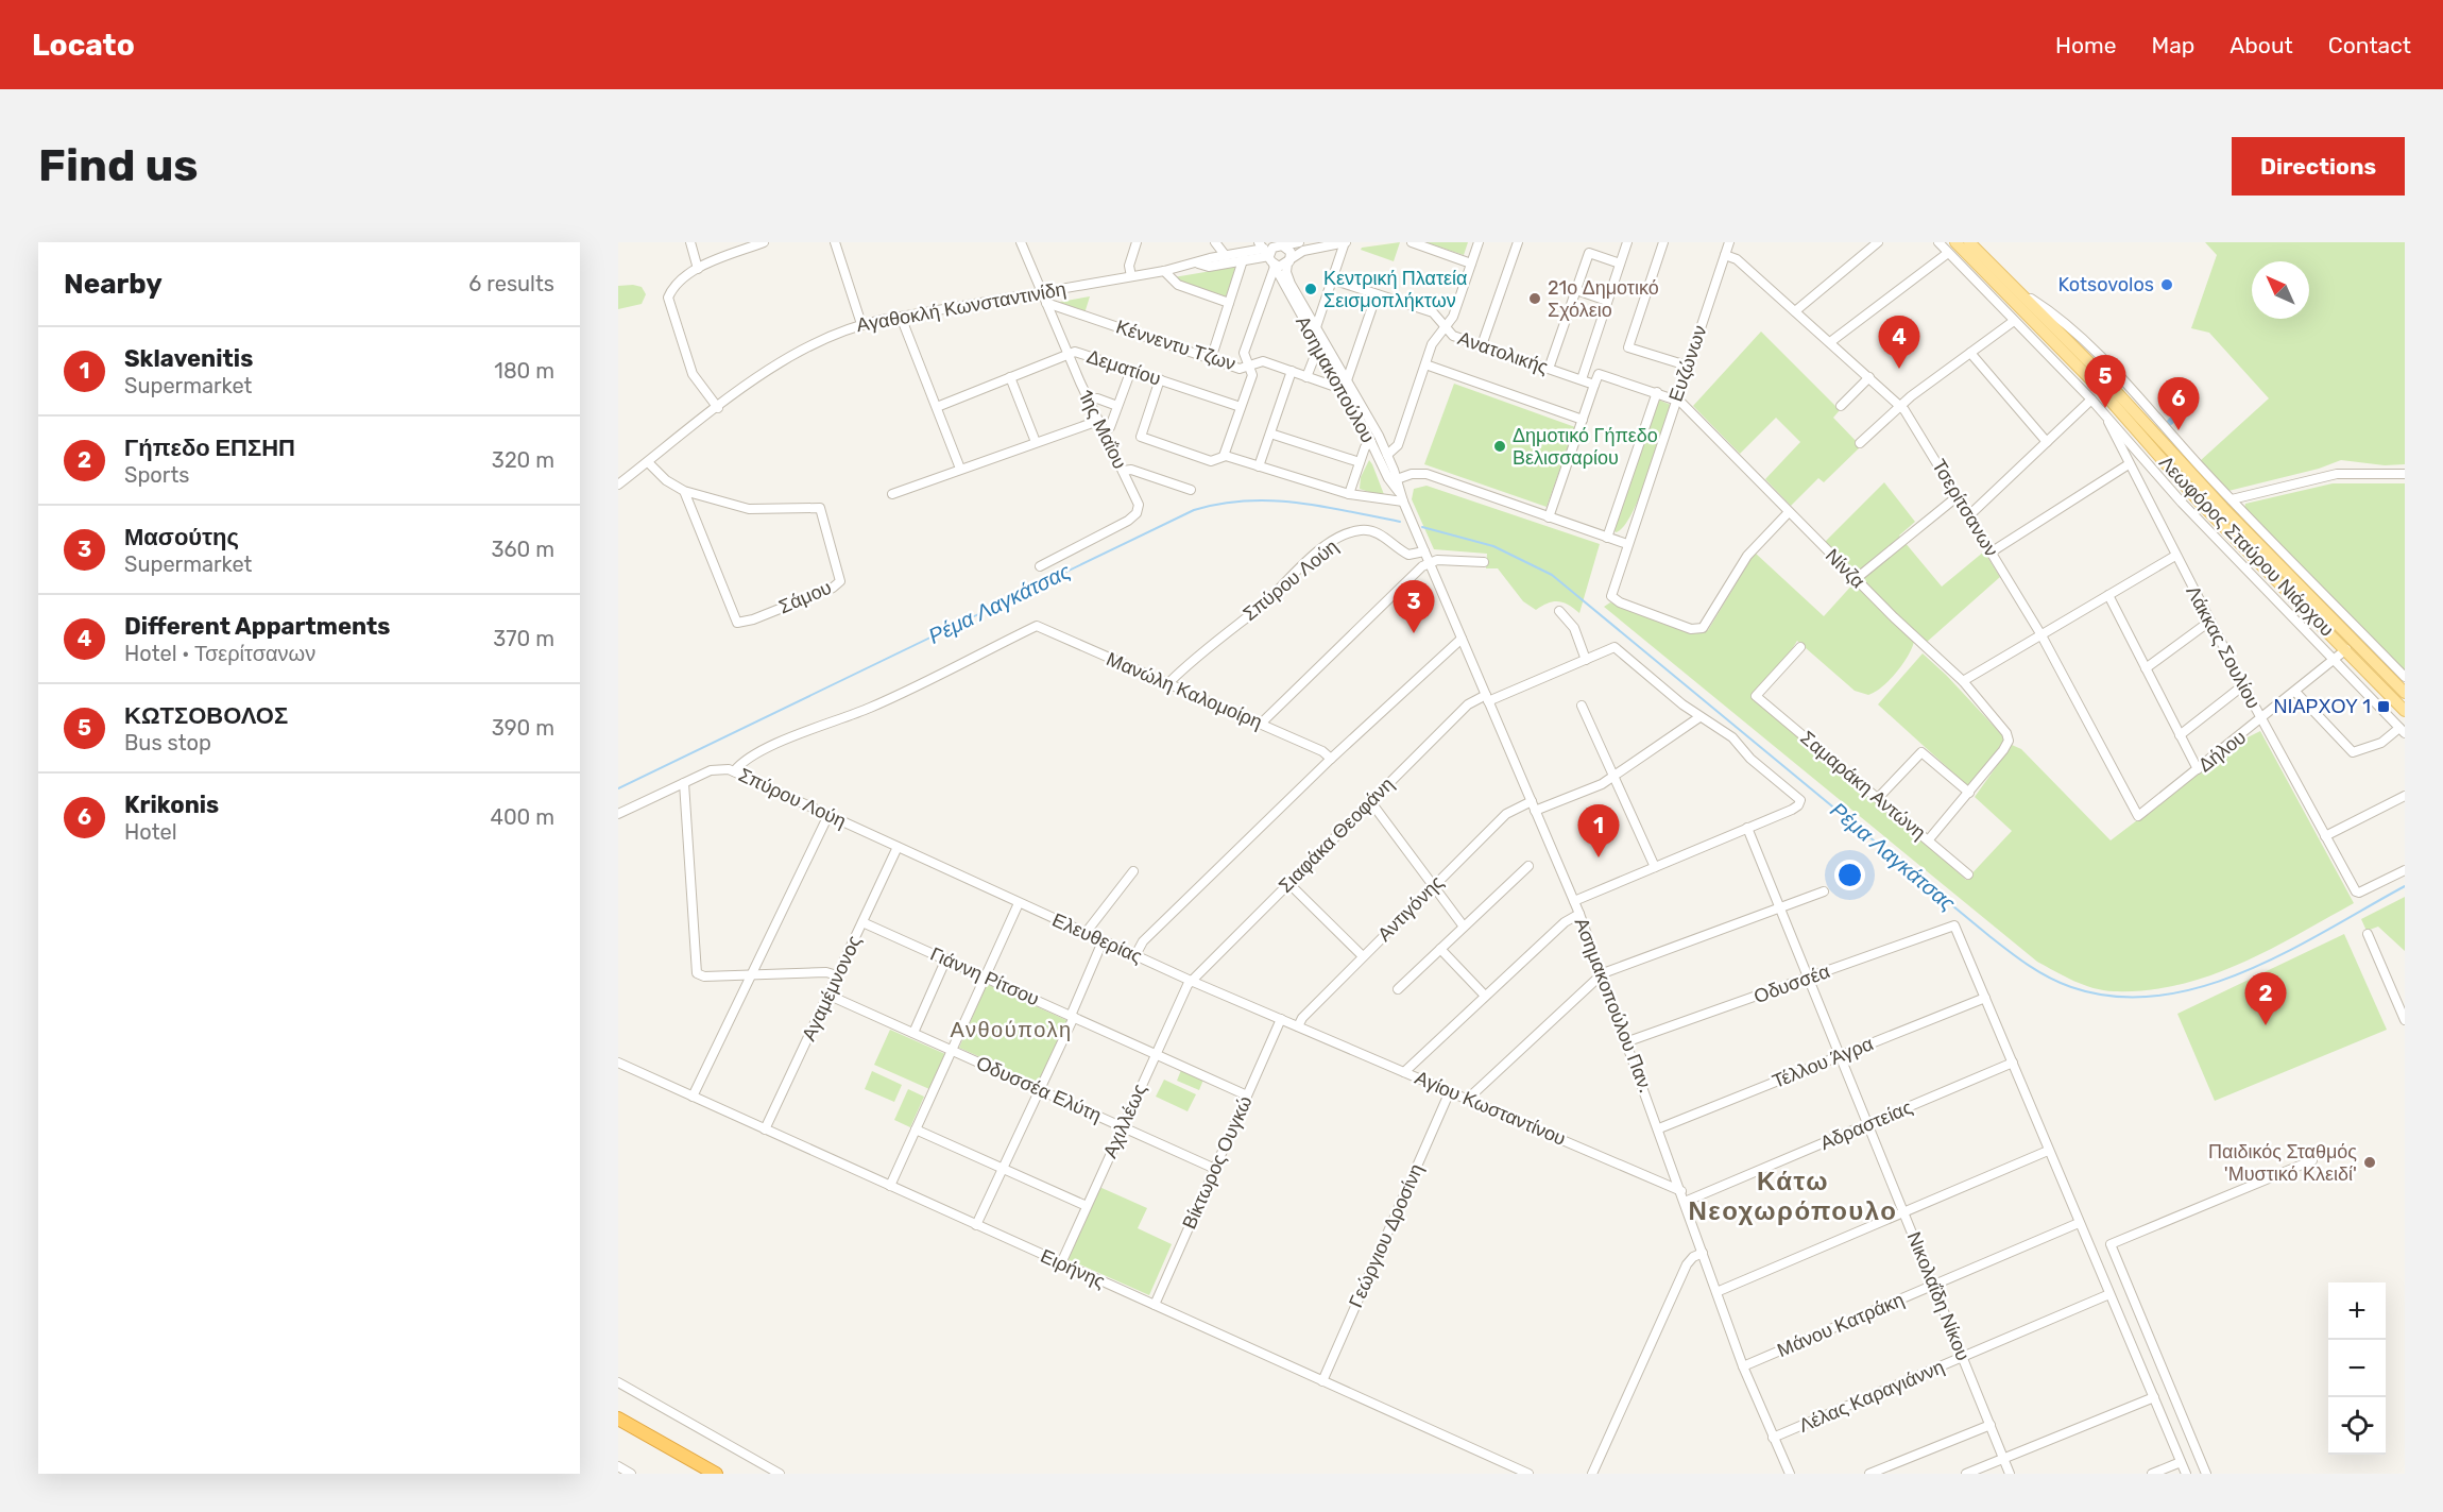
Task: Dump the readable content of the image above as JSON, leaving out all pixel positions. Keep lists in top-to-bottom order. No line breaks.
{"streets":{"main road":["Λεωφόρος Σταύρου Νιάρχου"],"street":["Αγαθοκλή Κωνσταντινίδη","Κέννεντυ Τζων","Ανατολικής","Ευζώνων","Δεματίου","Ασημακοπούλου","1ης Μαΐου","Τσερίτσανων","Νίνζα","Σπύρου Λούη","Σάμου","Λάκκας Σουλίου","Μανώλη Καλομοίρη","Δήλου","Σαμαράκη Αντώνη","Σιαφάκα Θεοφάνη","Αντιγόνης","Ελευθερίας","Γιάννη Ρίτσου","Οδυσσέα","Αγαμέμνονoς","Ασημακοπούλου Παν.","Τέλλου Άγρα","Οδυσσέα Ελύτη","Αγίου Κωσταντίνου","Αχιλλέως","Αδραστείας","Βίκτωρος Ουγκώ","Γεώργιου Δροσίνη","Ειρήνης","Νικολαΐδη Νίκου","Μάνου Κατράκη","Λέλας Καραγιάννη"]},"crossings":[["Αγαθοκλή Κωνσταντινίδη","Ασημακοπούλου"],["Αγαθοκλή Κωνσταντινίδη","1ης Μαΐου"],["Αγαθοκλή Κωνσταντινίδη","Σάμου"],["Κέννεντυ Τζων","Ασημακοπούλου"],["Κέννεντυ Τζων","1ης Μαΐου"],["Ευζώνων","Τσερίτσανων"],["Ευζώνων","Νίνζα"],["Δεματίου","1ης Μαΐου"],["Ασημακοπούλου","Σπύρου Λούη"],["Ασημακοπούλου","Ασημακοπούλου Παν."],["Τσερίτσανων","Δήλου"],["Λεωφόρος Σταύρου Νιάρχου","Δήλου"],["Σπύρου Λούη","Μανώλη Καλομοίρη"],["Σπύρου Λούη","Ελευθερίας"],["Σπύρου Λούη","Αγαμέμνονoς"],["Σπύρου Λούη","Ασημακοπούλου Παν."],["Λάκκας Σουλίου","Δήλου"],["Σιαφάκα Θεοφάνη","Ελευθερίας"],["Σιαφάκα Θεοφάνη","Ασημακοπούλου Παν."],["Σιαφάκα Θεοφάνη","Αχιλλέως"],["Αντιγόνης","Ελευθερίας"],["Αντιγόνης","Ασημακοπούλου Παν."],["Αντιγόνης","Αγίου Κωσταντίνου"],["Ελευθερίας","Αγαμέμνονoς"],["Ελευθερίας","Αγίου Κωσταντίνου"],["Ελευθερίας","Αχιλλέως"],["Ελευθερίας","Βίκτωρος Ουγκώ"],["Γιάννη Ρίτσου","Αγαμέμνονoς"],["Γιάννη Ρίτσου","Αχιλλέως"],["Γιάννη Ρίτσου","Βίκτωρος Ουγκώ"],["Οδυσσέα","Ασημακοπούλου Παν."],["Οδυσσέα","Τέλλου Άγρα"],["Οδυσσέα","Νικολαΐδη Νίκου"],["Αγαμέμνονoς","Οδυσσέα Ελύτη"],["Αγαμέμνονoς","Ειρήνης"],["Ασημακοπούλου Παν.","Τέλλου Άγρα"],["Ασημακοπούλου Παν.","Αγίου Κωσταντίνου"],["Ασημακοπούλου Παν.","Αδραστείας"],["Ασημακοπούλου Παν.","Μάνου Κατράκη"],["Ασημακοπούλου Παν.","Λέλας Καραγιάννη"],["Τέλλου Άγρα","Νικολαΐδη Νίκου"],["Οδυσσέα Ελύτη","Αχιλλέως"],["Οδυσσέα Ελύτη","Βίκτωρος Ουγκώ"],["Αγίου Κωσταντίνου","Γεώργιου Δροσίνη"],["Αχιλλέως","Ειρήνης"],["Αδραστείας","Νικολαΐδη Νίκου"],["Βίκτωρος Ουγκώ","Ειρήνης"],["Γεώργιου Δροσίνη","Ειρήνης"],["Νικολαΐδη Νίκου","Μάνου Κατράκη"],["Νικολαΐδη Νίκου","Λέλας Καραγιάννη"]],"districts":["Ανθούπολη","Κάτω Νεοχωρόπουλο"],"water":["Ρέμα Λαγκάτσας"],"places":{"other":["Kotsovolos","Κεντρική Πλατεία Σεισμοπλήκτων","21ο Δημοτικό Σχόλειο","Δημοτικό Γήπεδο Βελισσαρίου","Παιδικός Σταθμός 'Μυστικό Κλειδί'"],"transit":["ΝΙΑΡΧΟΥ 1"]},"north":"top left","page":{"header":"Locato","nav":["Home","Map","About","Contact"],"buttons":"Directions","title":"Find us","heading":["Nearby","6 results"],"pins":["4","5","6","3","1","2"],"list":[{"mark":"1","name":"Sklavenitis","note":"Supermarket","value":"180 m"},{"mark":"2","name":"Γήπεδο ΕΠΣΗΠ","note":"Sports","value":"320 m"},{"mark":"3","name":"Μασούτης","note":"Supermarket","value":"360 m"},{"mark":"4","name":"Different Appartments","note":"Hotel · Τσερίτσανων","value":"370 m"},{"mark":"5","name":"ΚΩΤΣΟΒΟΛΟΣ","note":"Bus stop","value":"390 m"},{"mark":"6","name":"Krikonis","note":"Hotel","value":"400 m"}],"map_buttons":["+","−"]}}
